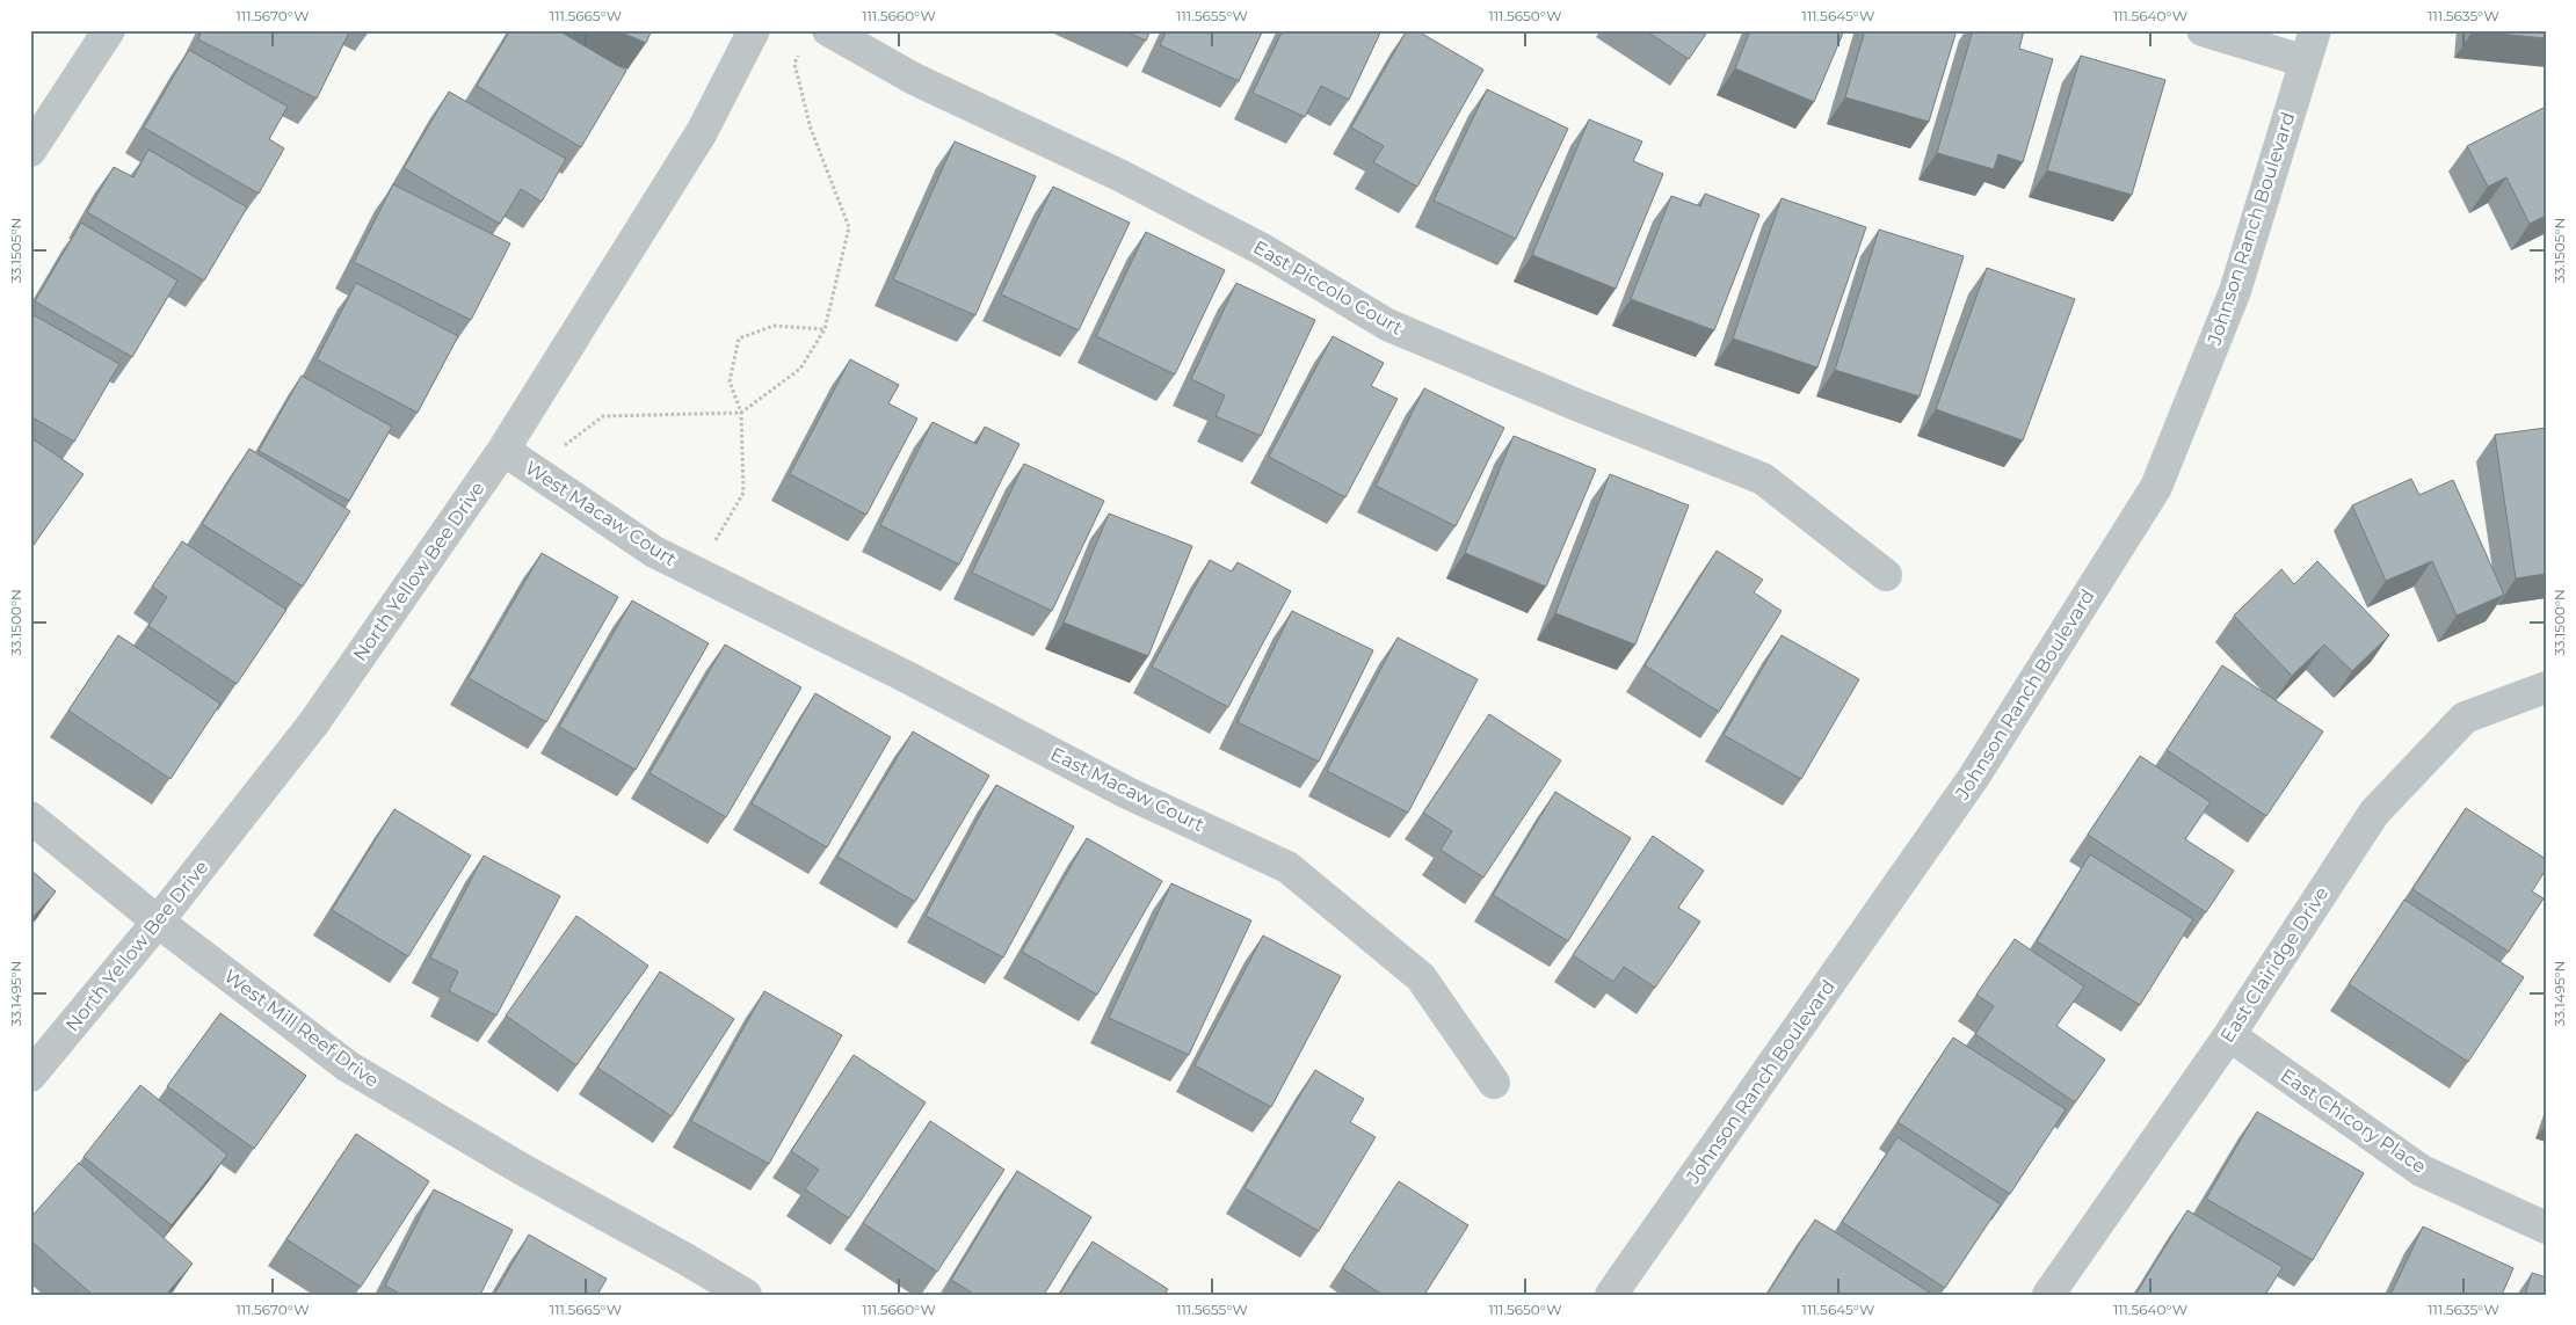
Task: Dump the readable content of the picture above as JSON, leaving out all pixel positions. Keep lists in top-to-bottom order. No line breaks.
{"streets":{"street":["Johnson Ranch Boulevard","East Piccolo Court","West Macaw Court","North Yellow Bee Drive","East Macaw Court","East Clairidge Drive","West Mill Reef Drive","East Chicory Place"]},"crossings":[["West Macaw Court","North Yellow Bee Drive"],["West Macaw Court","East Macaw Court"],["North Yellow Bee Drive","West Mill Reef Drive"],["East Clairidge Drive","East Chicory Place"]],"coordinates":["111.5670°W","111.5665°W","111.5660°W","111.5655°W","111.5650°W","111.5645°W","111.5640°W","111.5635°W","33.1505°N","33.1500°N","33.1495°N"]}
